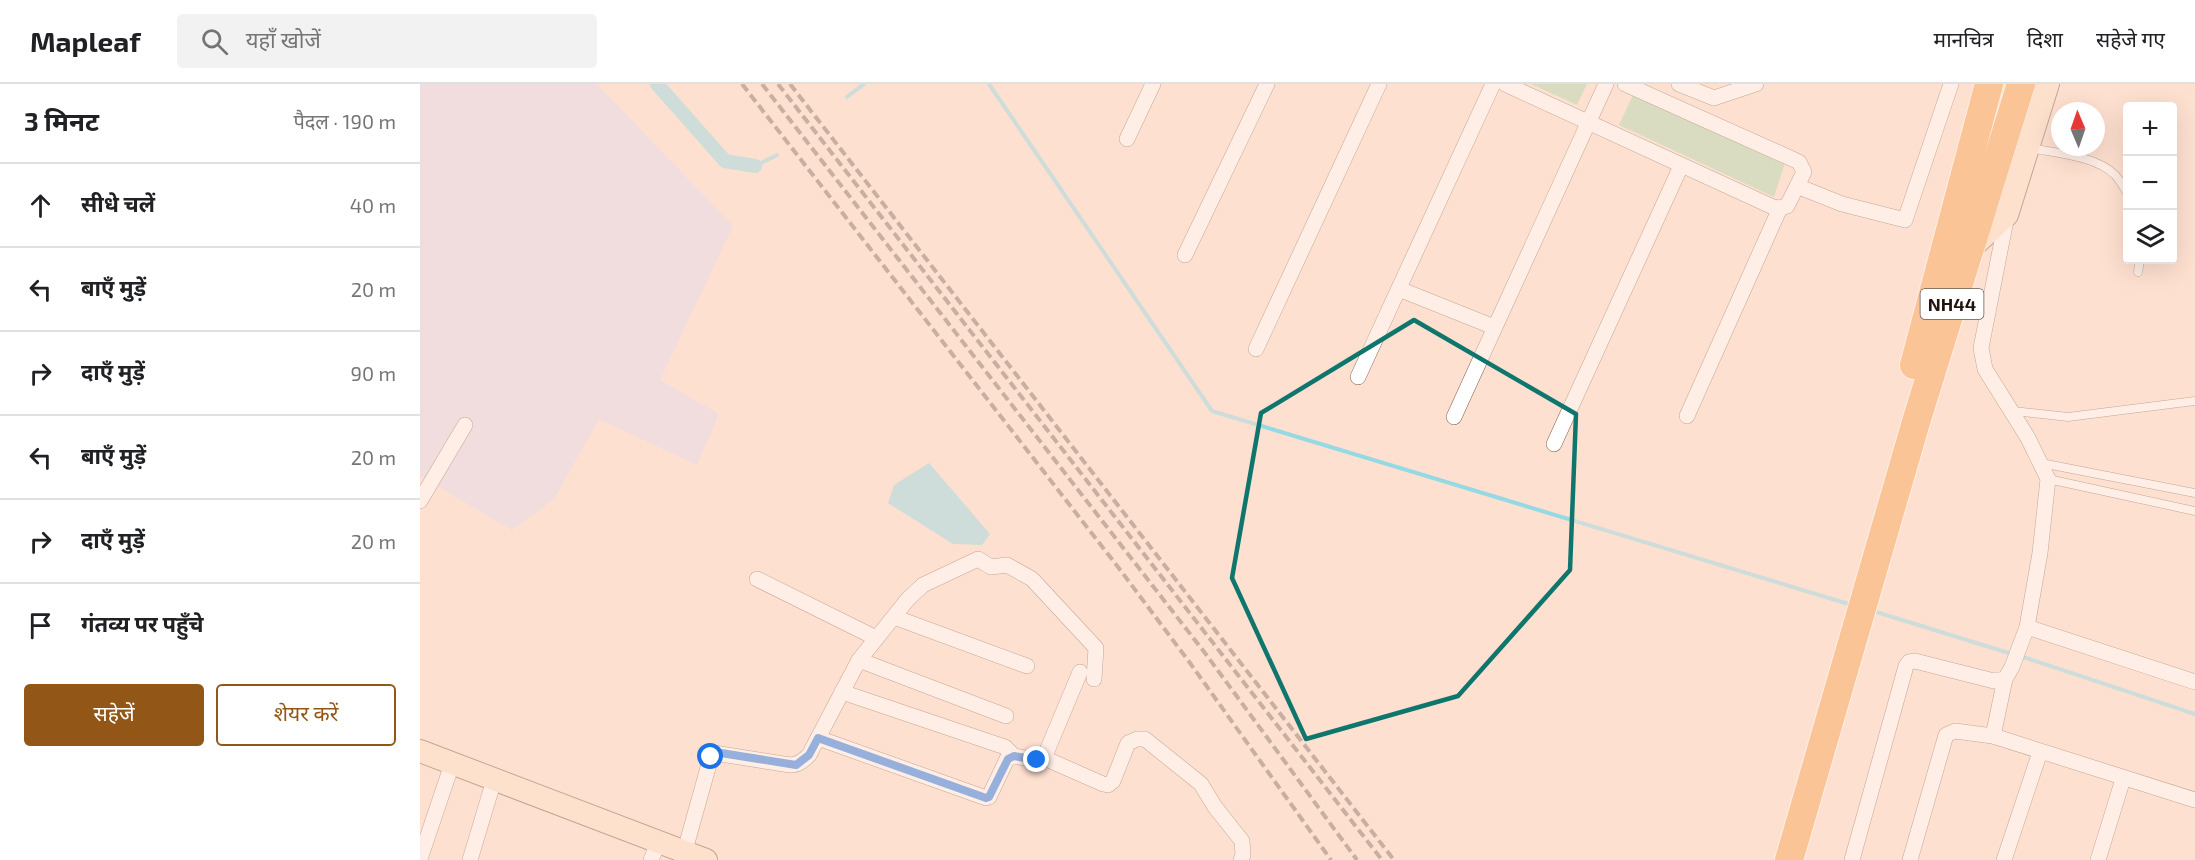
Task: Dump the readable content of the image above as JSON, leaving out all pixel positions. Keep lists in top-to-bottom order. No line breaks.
{"streets":{"highway":["NH44"]},"north":"top","page":{"header":"Mapleaf","search":"यहाँ खोजें","nav":["मानचित्र","दिशा","सहेजे गए"],"heading":["3 मिनट","पैदल · 190 m"],"map_buttons":["+","−"],"list":[["सीधे चलें","40 m"],["बाएँ मुड़ें","20 m"],["दाएँ मुड़ें","90 m"],["बाएँ मुड़ें","20 m"],["दाएँ मुड़ें","20 m"],"गंतव्य पर पहुँचे"],"buttons":["सहेजें","शेयर करें"]}}
